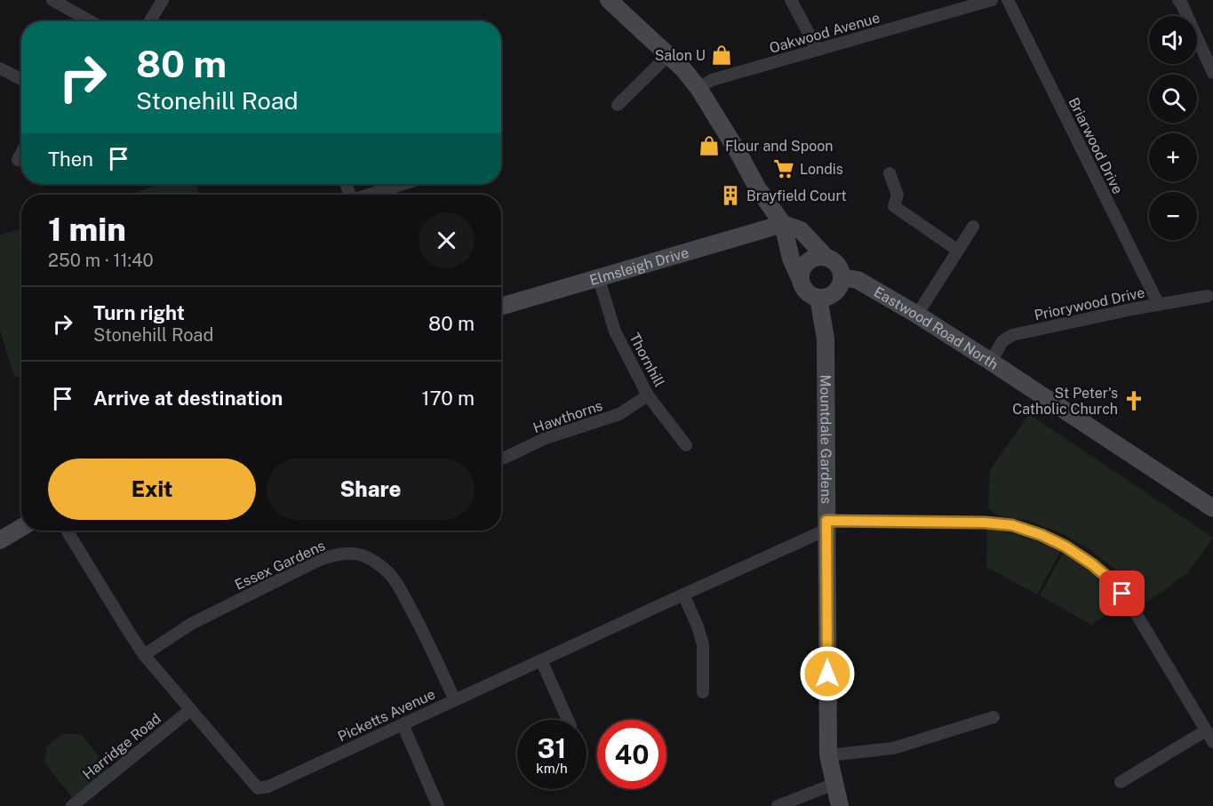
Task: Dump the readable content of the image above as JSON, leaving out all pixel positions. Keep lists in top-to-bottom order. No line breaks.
{"streets":{"street":["Oakwood Avenue","Briarwood Drive","Elmsleigh Drive","Priorywood Drive","Eastwood Road North","Thornhill","Hawthorns","Mountdale Gardens","Essex Gardens","Picketts Avenue","Harridge Road"]},"crossings":[["Briarwood Drive","Priorywood Drive"],["Elmsleigh Drive","Thornhill"],["Priorywood Drive","Eastwood Road North"],["Eastwood Road North","Mountdale Gardens"],["Thornhill","Hawthorns"],["Mountdale Gardens","Picketts Avenue"],["Essex Gardens","Picketts Avenue"],["Picketts Avenue","Harridge Road"]],"places":{"shop":["Salon U","Flour and Spoon"],"supermarket":["Londis"],"building":["Brayfield Court"],"church":["St Peter's Catholic Church"]},"page":{"map_buttons":["+","−"],"turn":["80 m","Stonehill Road"],"then":"Then","heading":["1 min","250 m · 11:40"],"list":[{"name":"Turn right","note":"Stonehill Road","value":"80 m"},{"name":"Arrive at destination","value":"170 m"}],"buttons":["Exit","Share"],"speed":"31 km/h","limit":"40"}}
